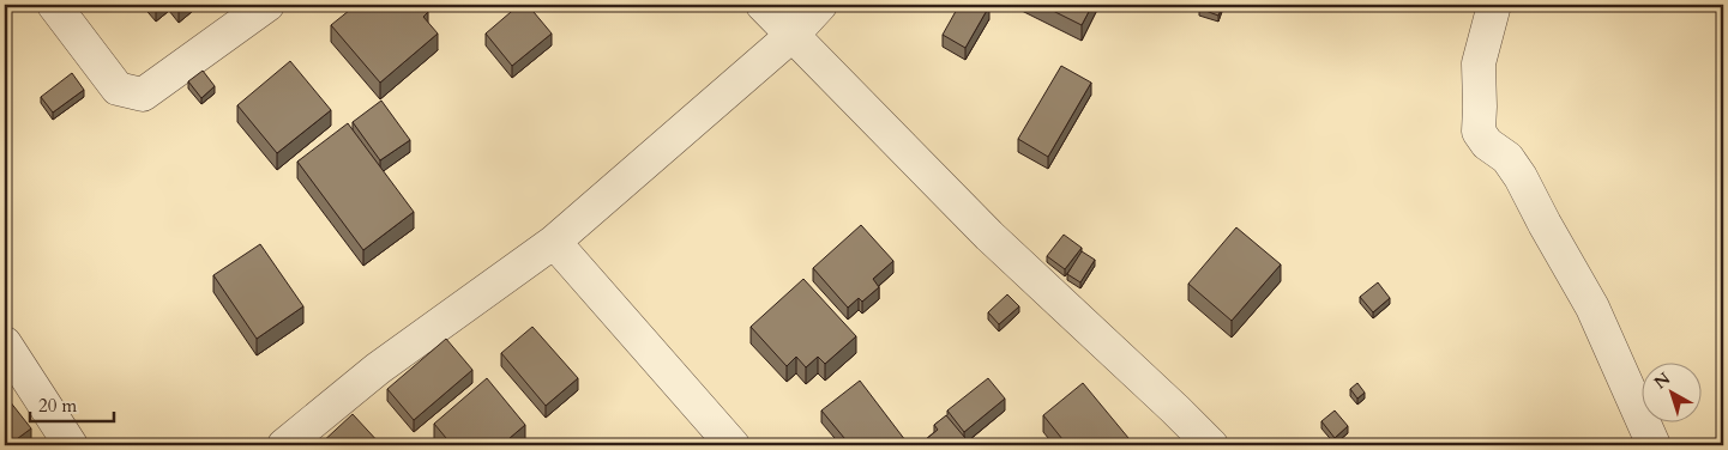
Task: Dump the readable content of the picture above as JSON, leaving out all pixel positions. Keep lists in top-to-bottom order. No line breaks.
{"scale_bar":"20 m","north":"top left"}
